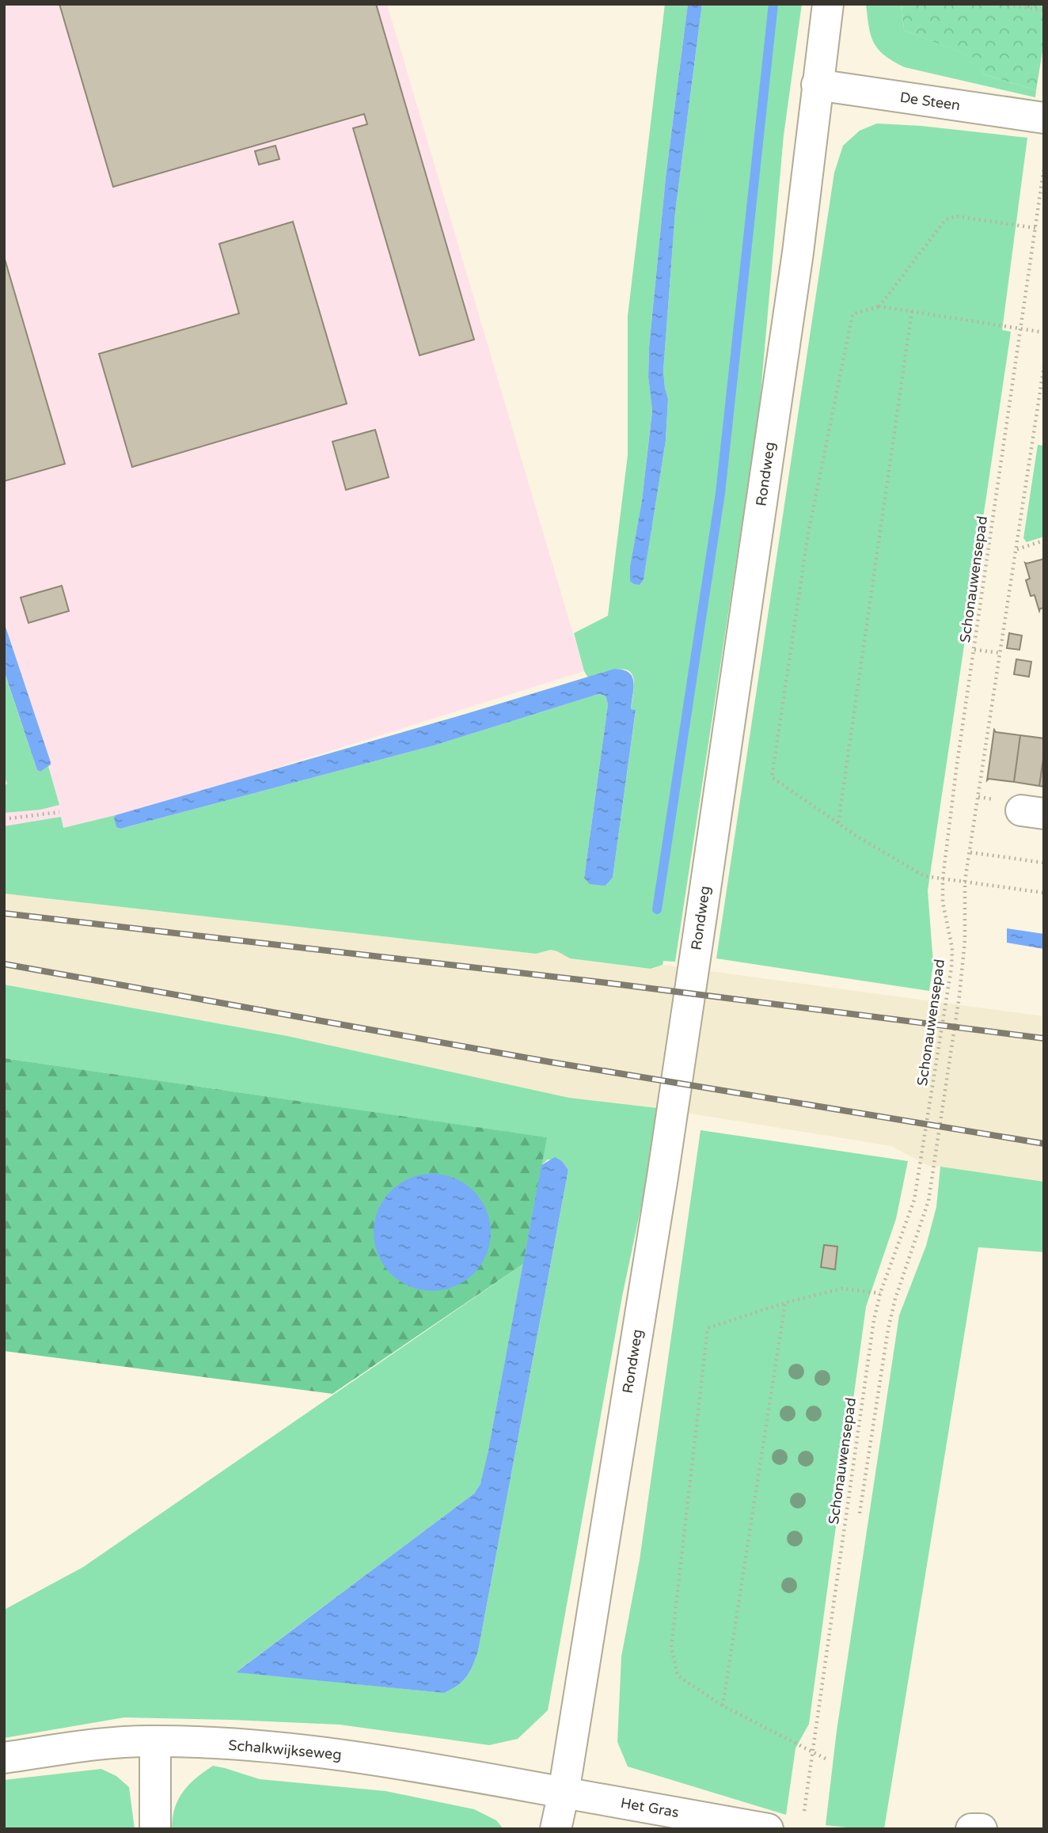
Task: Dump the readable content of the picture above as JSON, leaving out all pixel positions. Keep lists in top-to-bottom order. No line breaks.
{"streets":{"main road":["De Steen","Rondweg","Schalkwijkseweg","Het Gras"],"path":["Schonauwensepad"]},"crossings":[["De Steen","Rondweg"],["Rondweg","Schalkwijkseweg"],["Rondweg","Het Gras"],["Schalkwijkseweg","Het Gras"]]}
